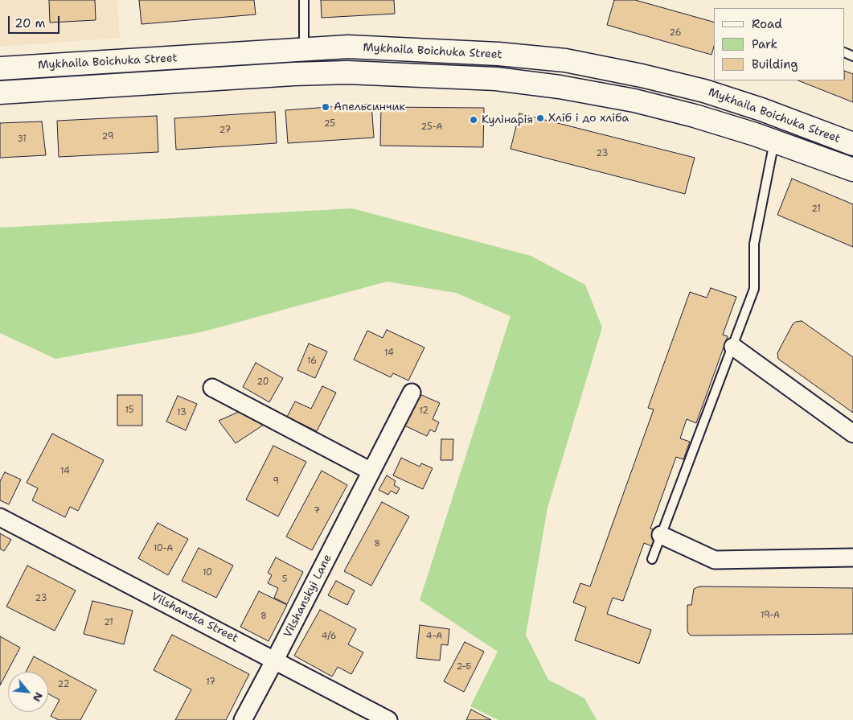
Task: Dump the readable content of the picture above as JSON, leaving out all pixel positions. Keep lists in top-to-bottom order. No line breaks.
{"streets":{"main road":["Mykhaila Boichuka Street"],"street":["Vilshanskyi Lane","Vilshanska Street"]},"crossings":[["Vilshanskyi Lane","Vilshanska Street"]],"places":["Апельсинчик","Хліб і до хліба","Кулінарія"],"house_numbers":["26","25","25-А","27","29","31","23","21","14","16","20","15","12","13","14","9","7","8","10-А","10","5","23","19-А","8","21","4/6","4-А","2-Б","17","22"],"legend":["Road","Park","Building"],"scale_bar":"20 m","north":"bottom right"}
